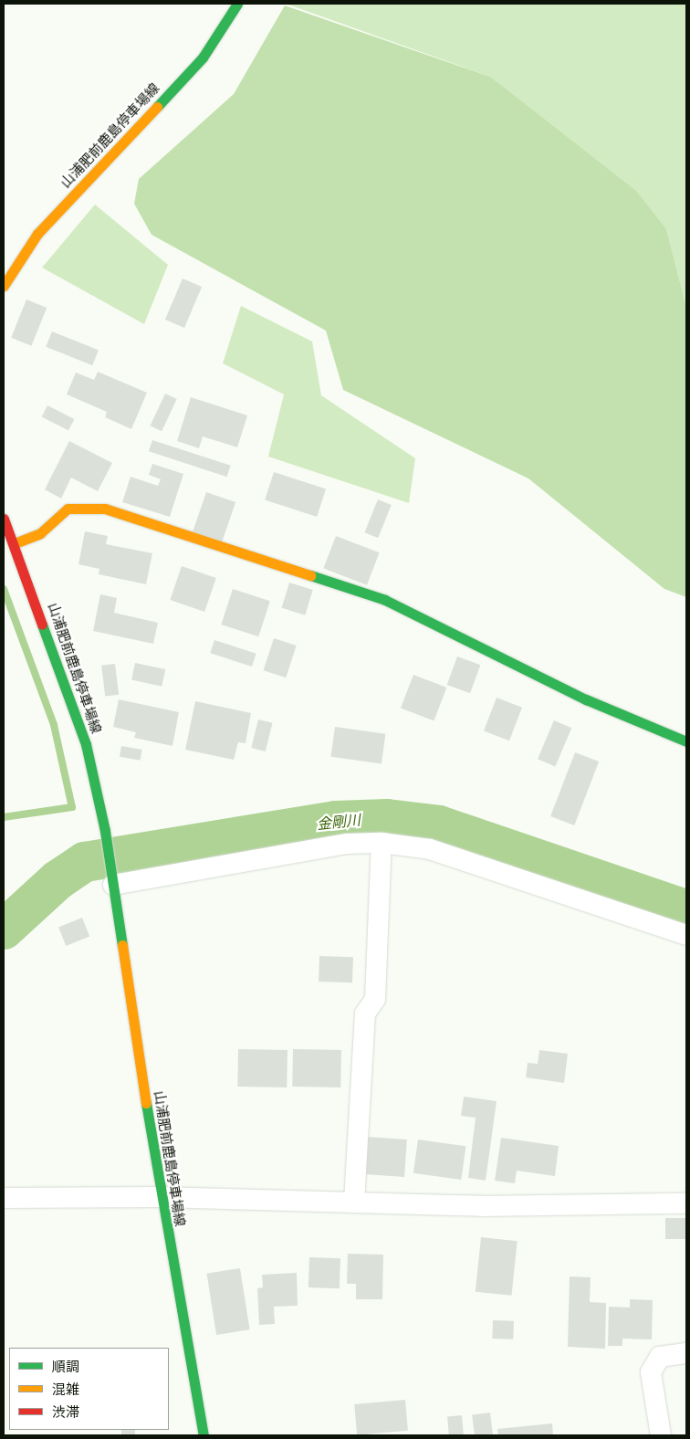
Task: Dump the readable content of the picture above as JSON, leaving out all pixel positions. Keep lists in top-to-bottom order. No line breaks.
{"streets":{"main road":["山浦肥前鹿島停車場線"]},"water":["金剛川"],"legend":["順調","混雑","渋滞"]}
